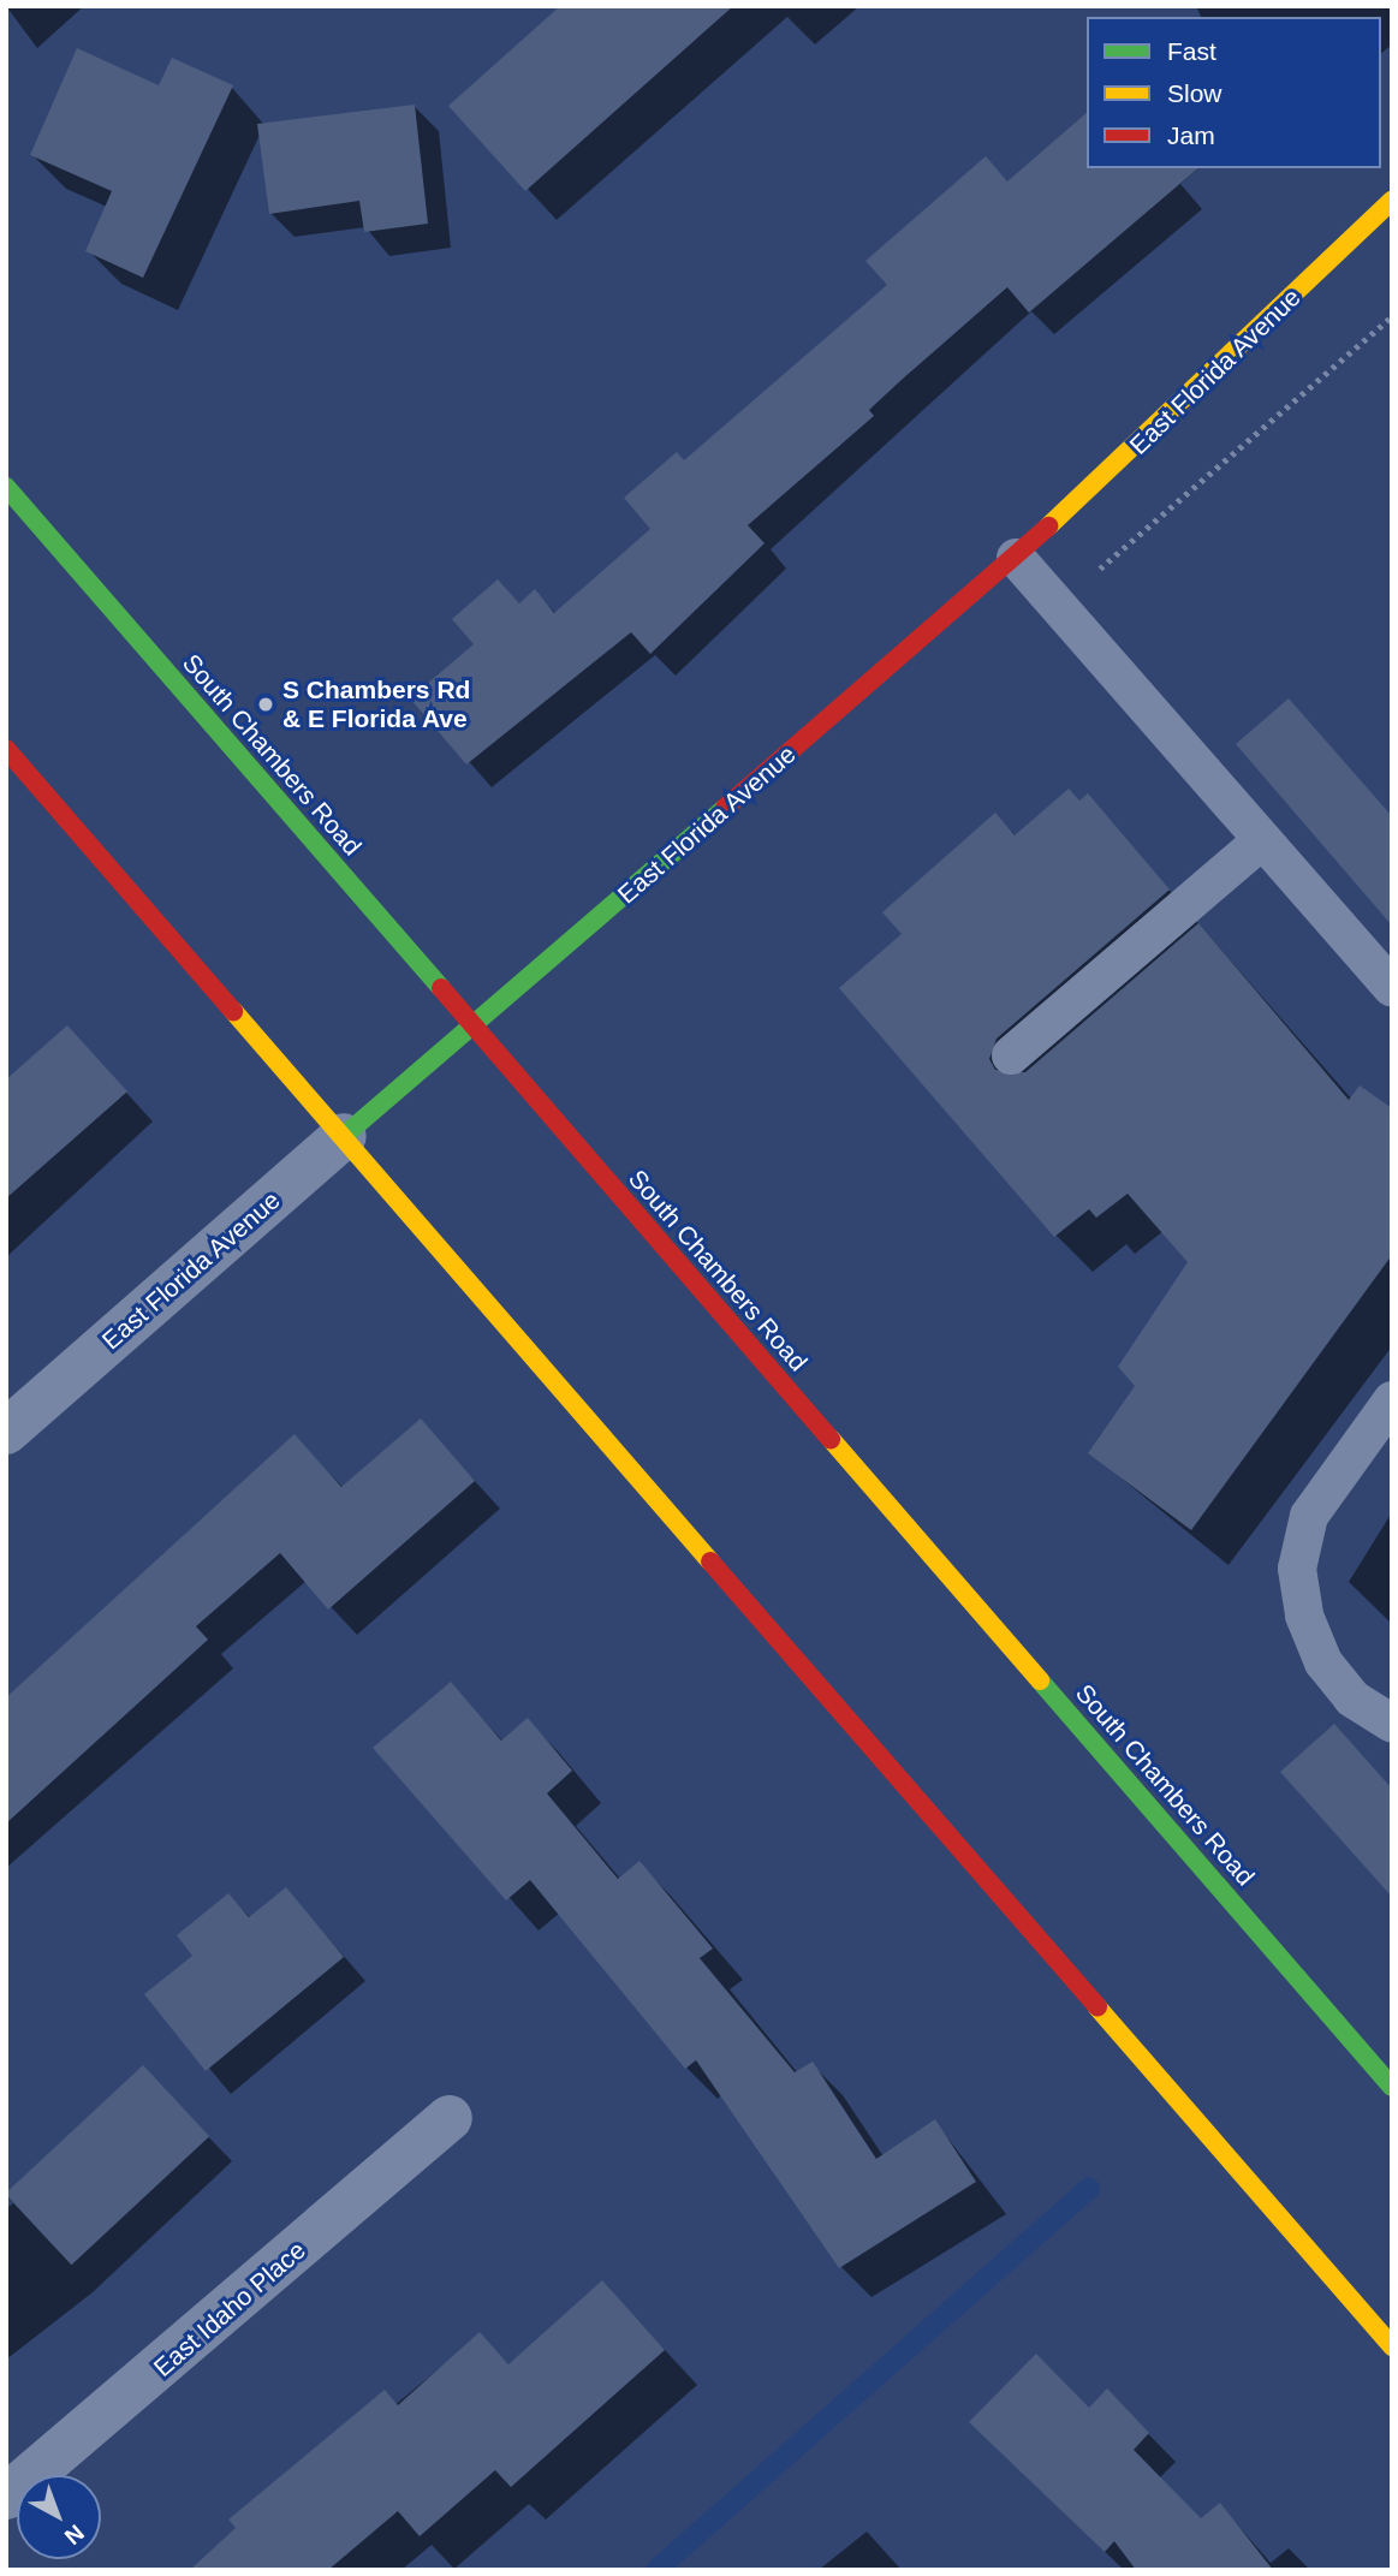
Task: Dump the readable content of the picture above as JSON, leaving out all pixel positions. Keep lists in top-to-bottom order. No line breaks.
{"streets":{"main road":["East Florida Avenue","South Chambers Road"],"street":["East Idaho Place"]},"crossings":[["East Florida Avenue","South Chambers Road"]],"places":["S Chambers Rd & E Florida Ave"],"legend":["Fast","Slow","Jam"],"north":"bottom right"}
